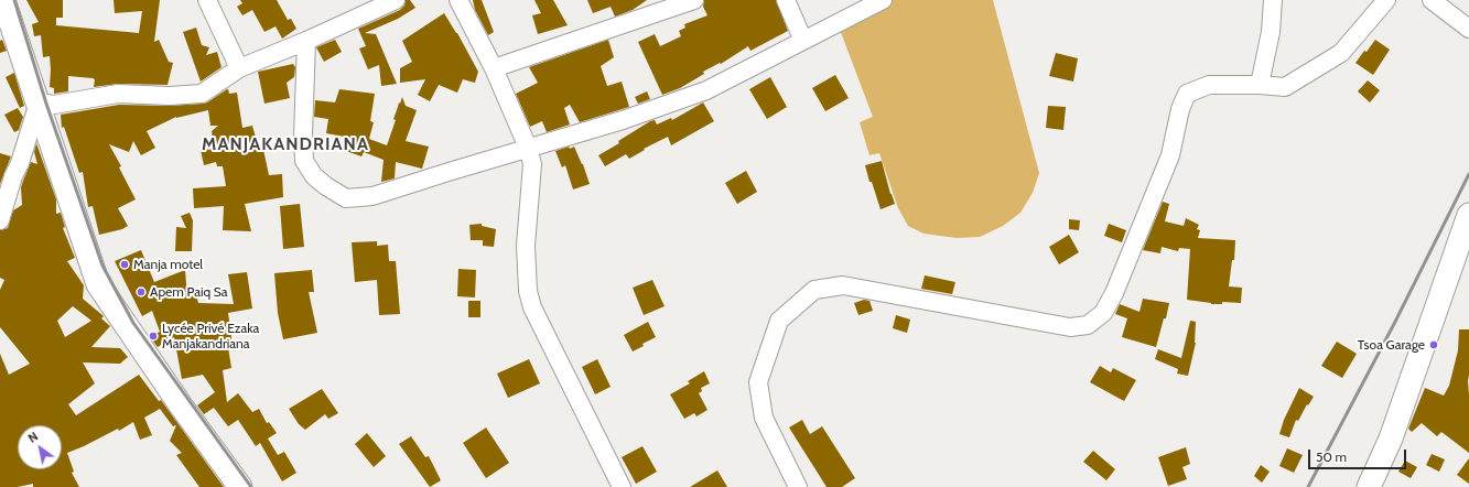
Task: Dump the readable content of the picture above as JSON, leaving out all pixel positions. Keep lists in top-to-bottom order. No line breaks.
{"districts":["MANJAKANDRIANA"],"places":["Manja motel","Apem Paiq Sa","Lycée Privé Ezaka Manjakandriana","Tsoa Garage"],"scale_bar":"50 m","north":"top left"}
